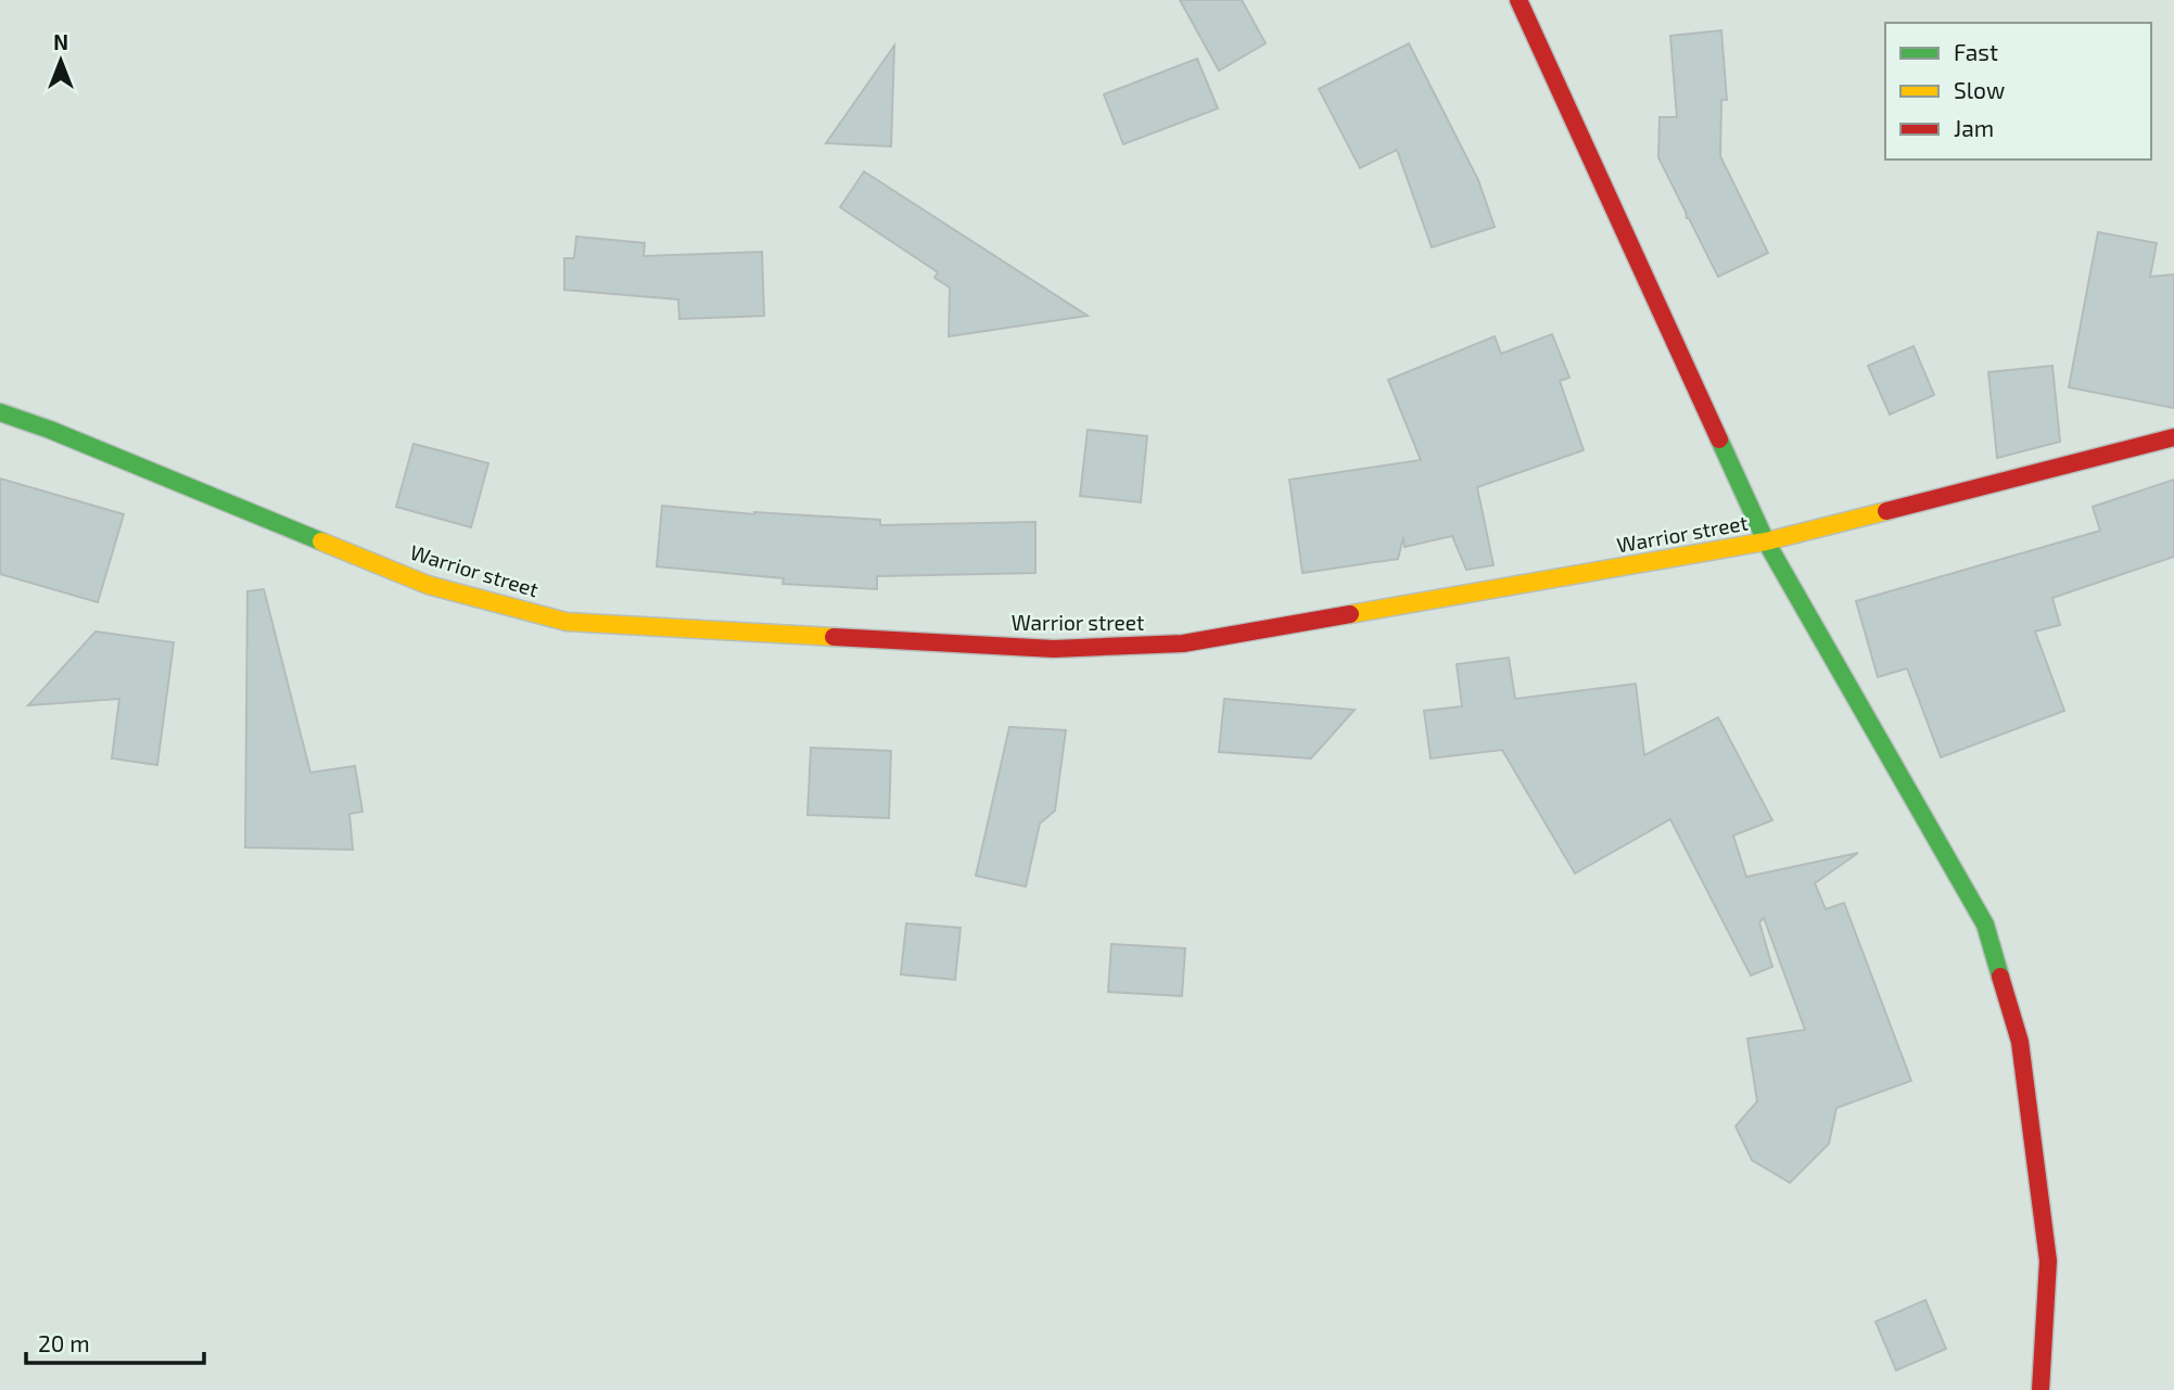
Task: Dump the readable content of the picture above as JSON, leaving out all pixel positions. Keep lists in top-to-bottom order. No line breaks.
{"streets":{"street":["Warrior street"]},"legend":["Fast","Slow","Jam"],"scale_bar":"20 m","north":"top"}
